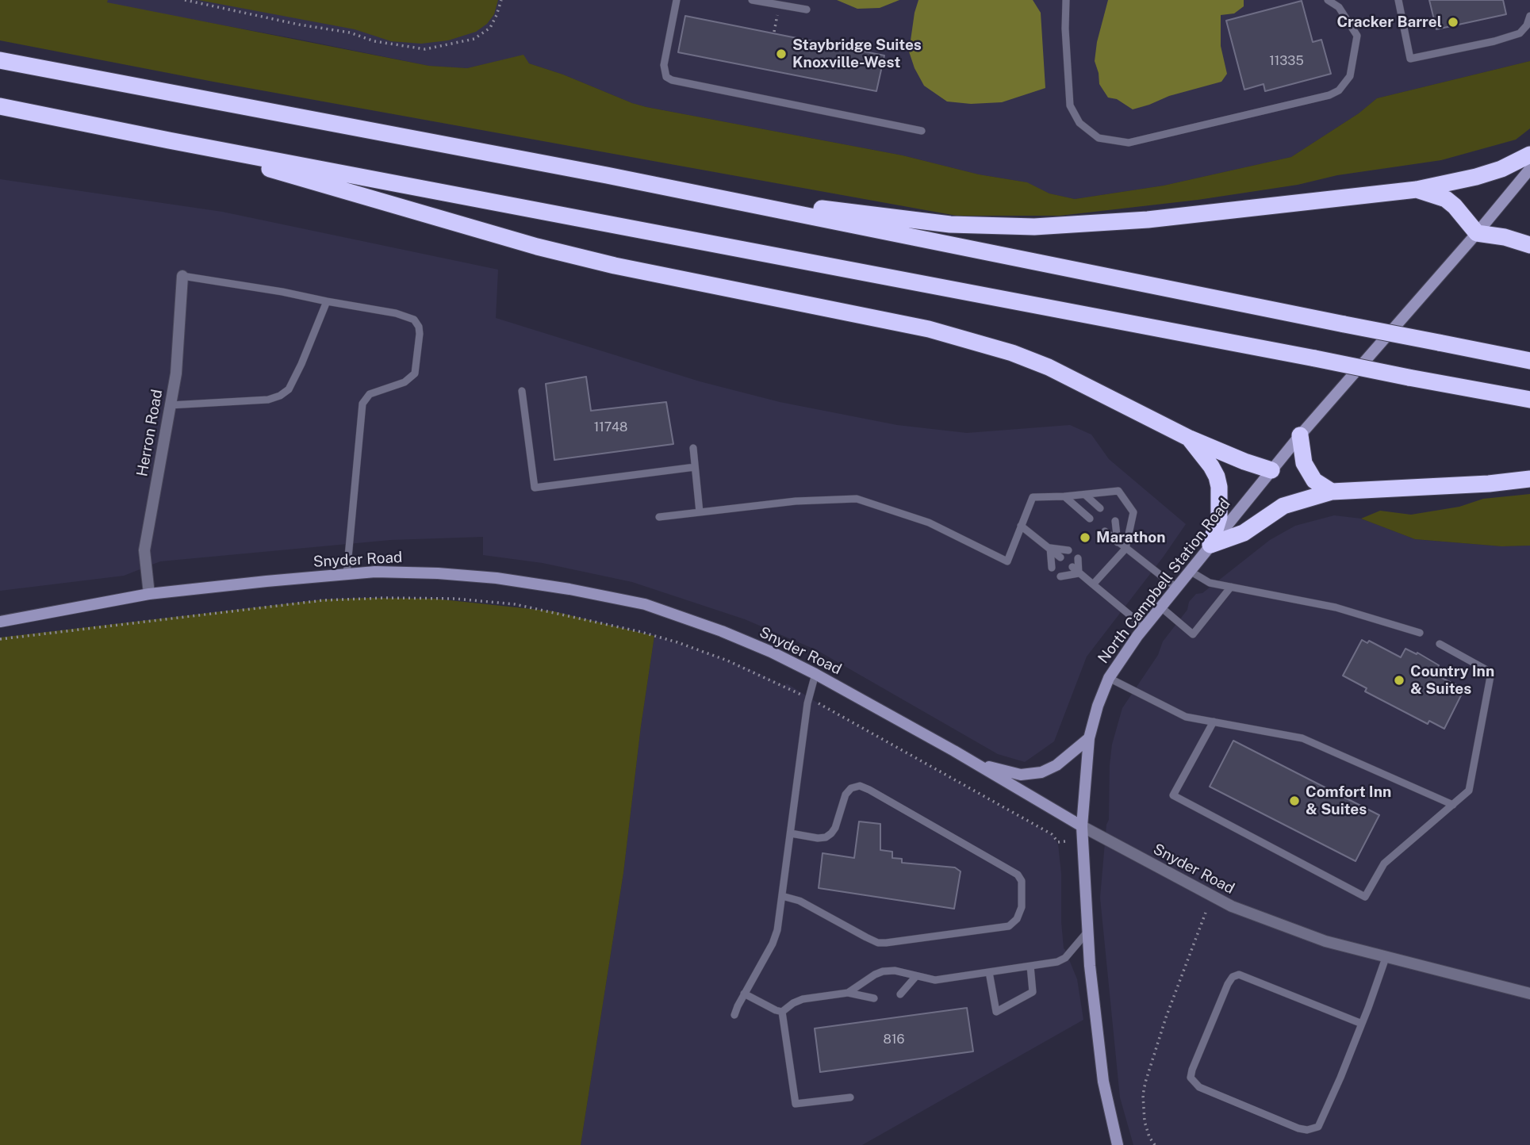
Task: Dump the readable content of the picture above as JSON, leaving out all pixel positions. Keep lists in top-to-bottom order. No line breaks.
{"streets":{"street":["Herron Road","Snyder Road","North Campbell Station Road"]},"crossings":[["Herron Road","Snyder Road"],["Snyder Road","North Campbell Station Road"]],"places":["Cracker Barrel","Staybridge Suites Knoxville-West","Marathon","Country Inn & Suites","Comfort Inn & Suites"],"house_numbers":["11335","11748","816"]}
